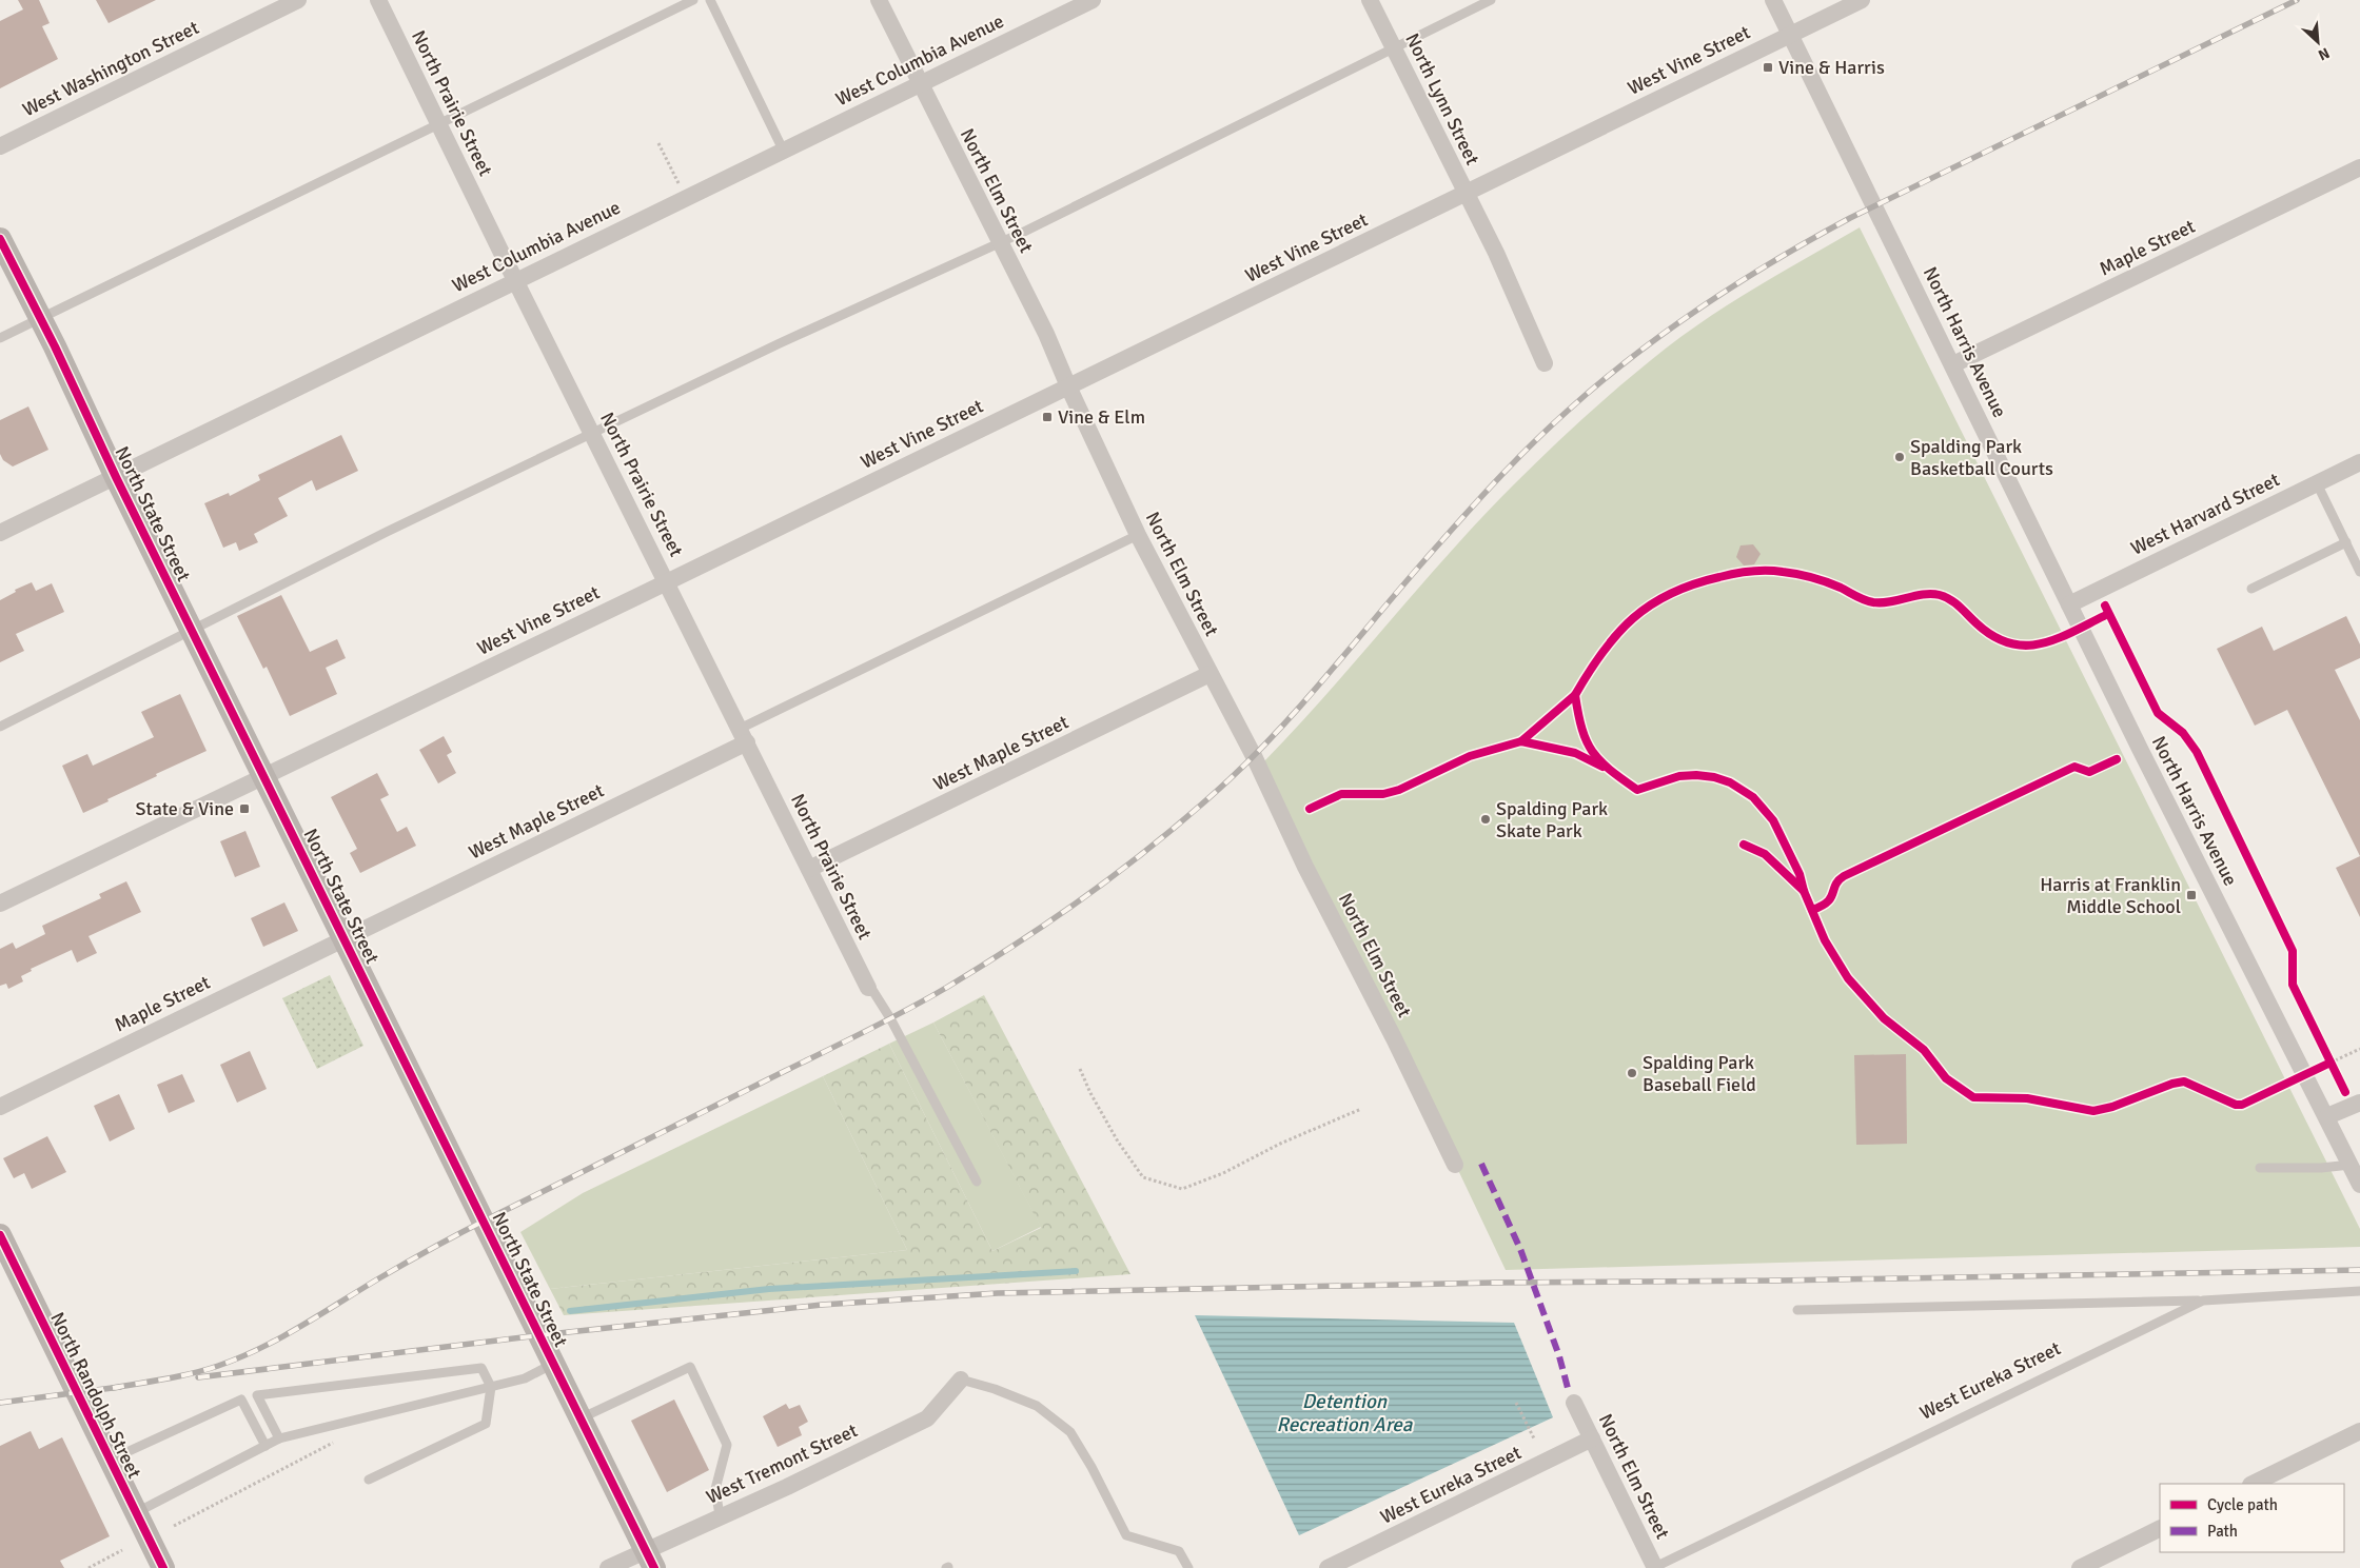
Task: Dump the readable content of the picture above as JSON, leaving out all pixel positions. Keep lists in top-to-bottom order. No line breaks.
{"streets":{"main road":["North State Street","North Randolph Street"],"street":["West Columbia Avenue","West Vine Street","West Washington Street","North Lynn Street","North Prairie Street","North Elm Street","Maple Street","North Harris Avenue","West Harvard Street","West Maple Street","West Eureka Street","West Tremont Street"]},"crossings":[["West Columbia Avenue","North Prairie Street"],["West Columbia Avenue","North Elm Street"],["West Columbia Avenue","North State Street"],["West Vine Street","North Lynn Street"],["West Vine Street","North Prairie Street"],["West Vine Street","North Elm Street"],["West Vine Street","North Harris Avenue"],["West Vine Street","North State Street"],["North Prairie Street","West Maple Street"],["North Elm Street","West Maple Street"],["North Elm Street","West Eureka Street"],["Maple Street","North Harris Avenue"],["Maple Street","North State Street"],["Maple Street","West Maple Street"],["North Harris Avenue","West Harvard Street"],["North State Street","West Maple Street"],["North State Street","West Tremont Street"]],"water":["Detention Recreation Area"],"places":{"transit":["Vine & Harris","Vine & Elm","State & Vine","Harris at Franklin Middle School"],"other":["Spalding Park Basketball Courts","Spalding Park Skate Park","Spalding Park Baseball Field"]},"legend":["Cycle path","Path"],"north":"bottom right"}
